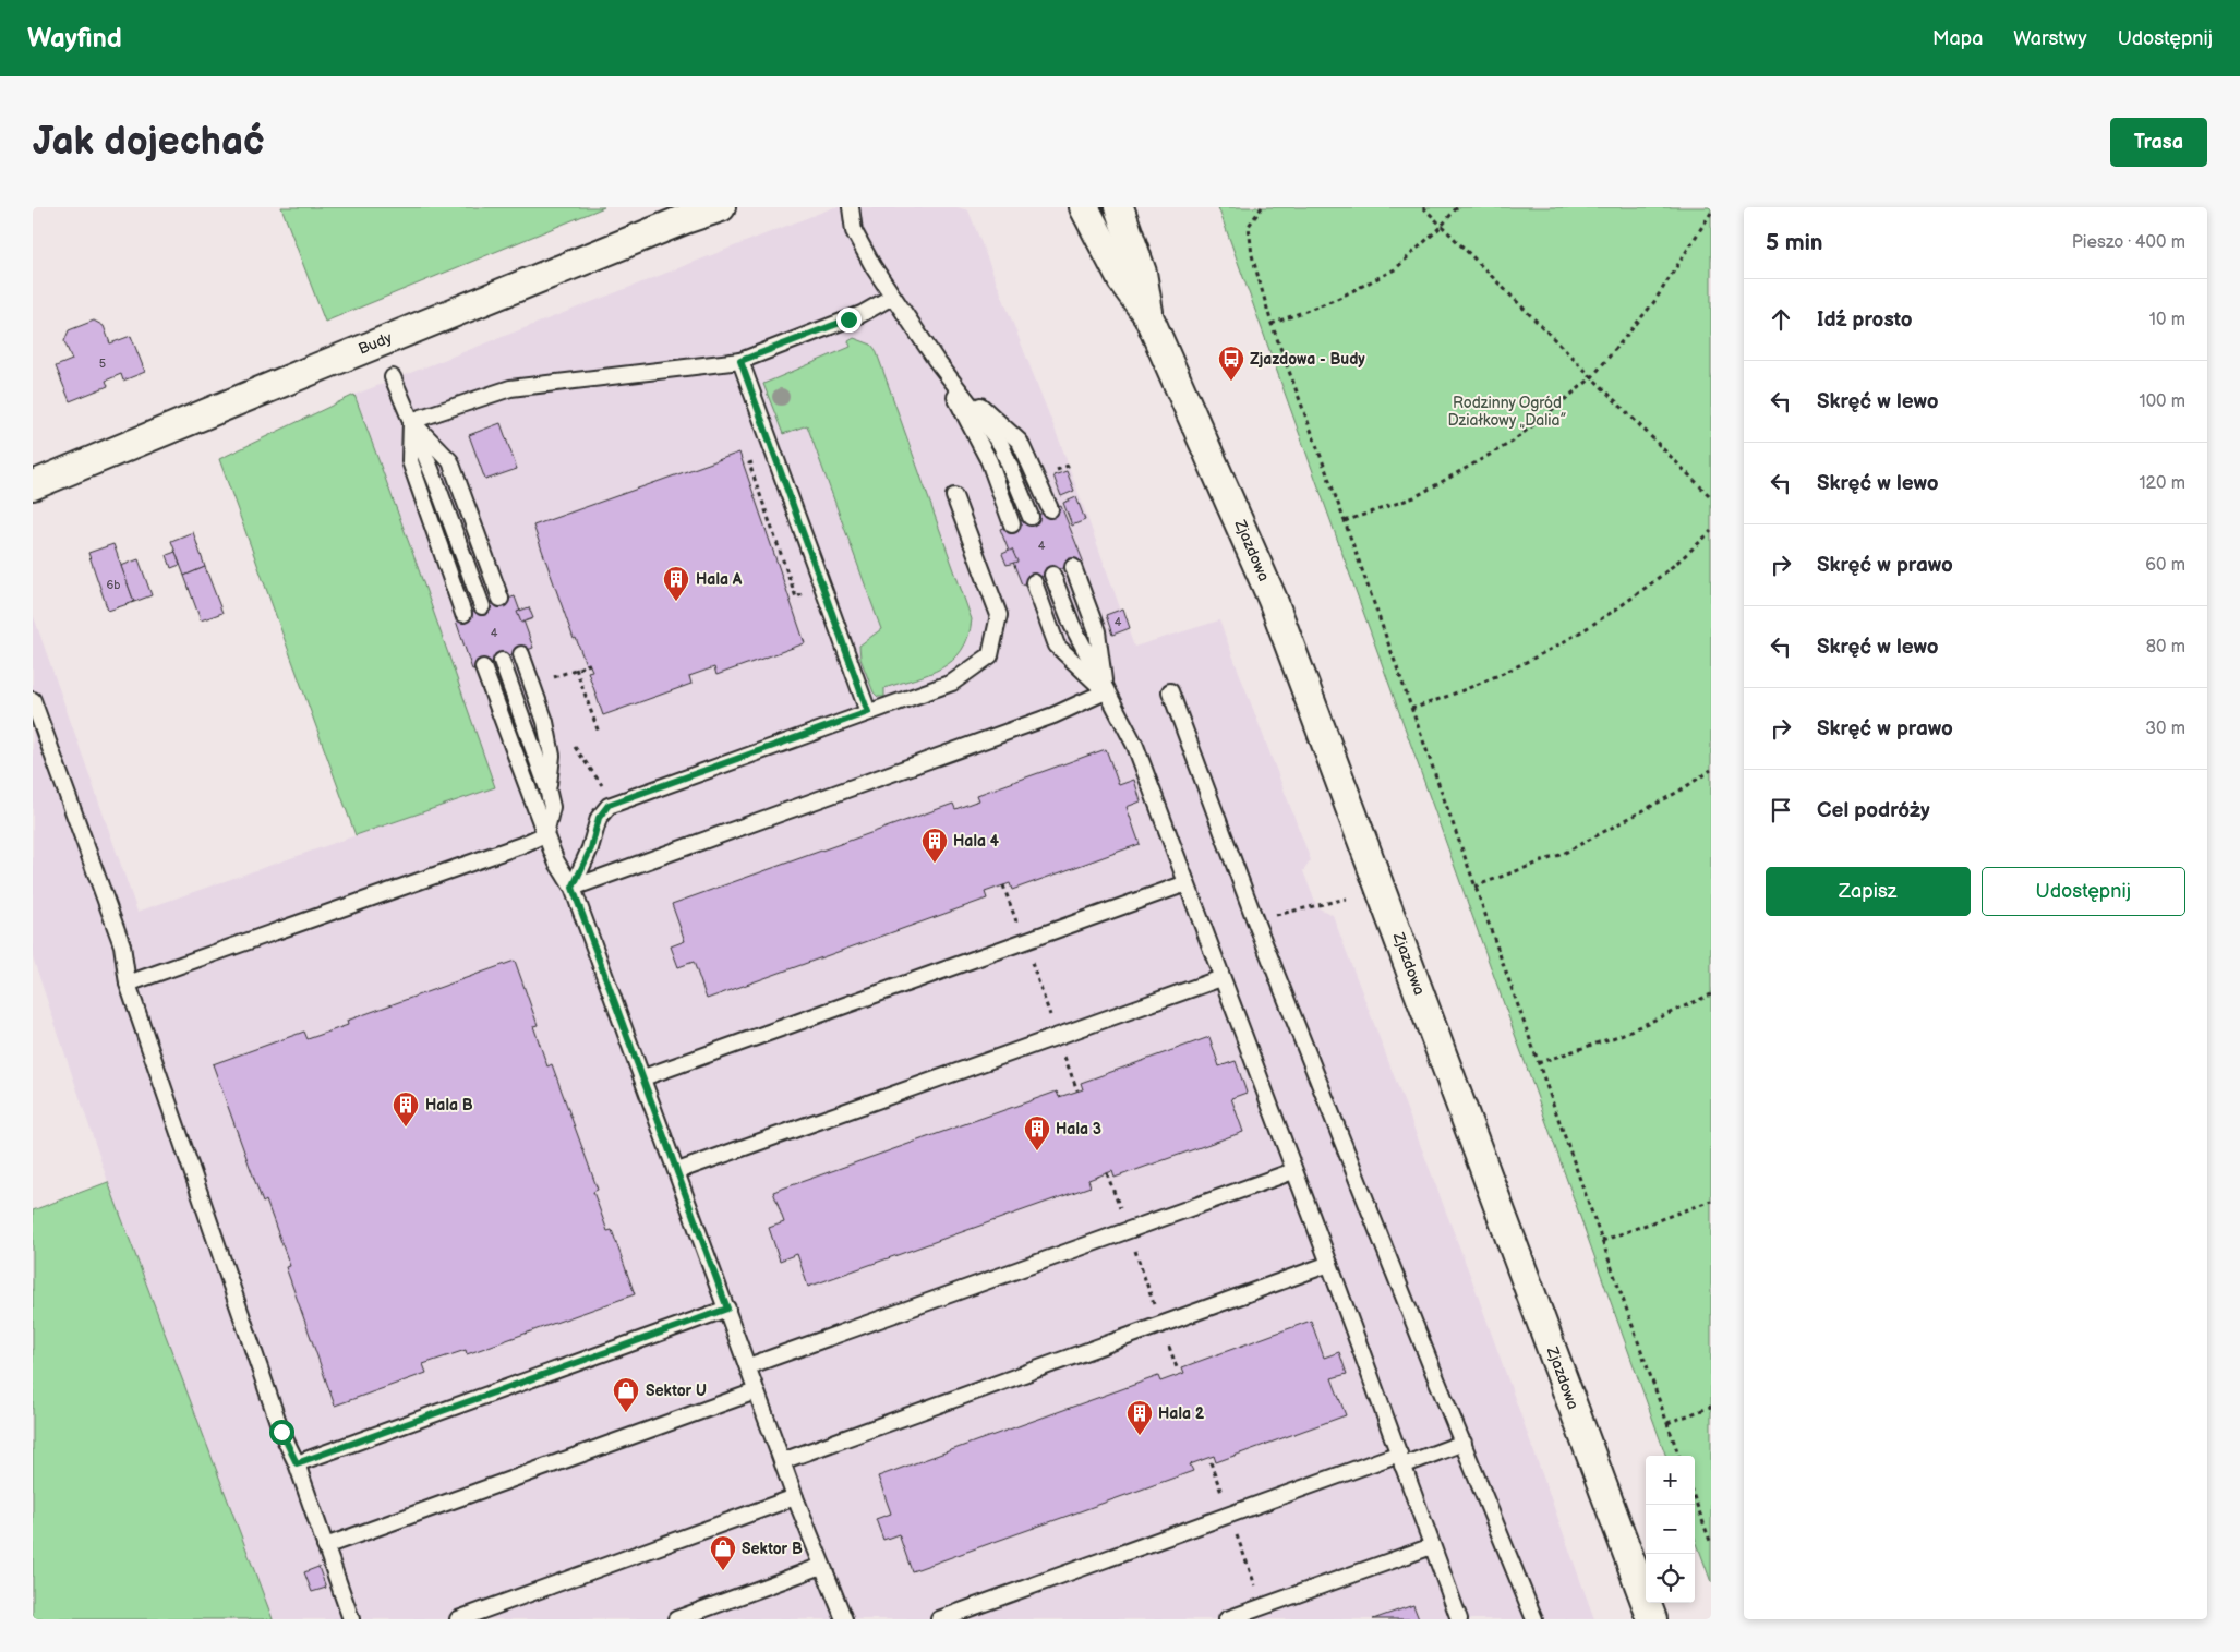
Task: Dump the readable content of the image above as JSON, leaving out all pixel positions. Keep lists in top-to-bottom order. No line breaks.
{"streets":{"street":["Budy","Zjazdowa"]},"parks":["Rodzinny Ogród Działkowy „Dalia”"],"places":{"bus stop":["Zjazdowa - Budy"],"building":["Hala A","Hala 4","Hala B","Hala 3","Hala 2"],"shop":["Sektor U","Sektor B"]},"house_numbers":["5","4","6b","4","4"],"page":{"header":"Wayfind","nav":["Mapa","Warstwy","Udostępnij"],"buttons":["Trasa",["Zapisz","Udostępnij"]],"title":"Jak dojechać","heading":["5 min","Pieszo · 400 m"],"list":[["Idź prosto","10 m"],["Skręć w lewo","100 m"],["Skręć w lewo","120 m"],["Skręć w prawo","60 m"],["Skręć w lewo","80 m"],["Skręć w prawo","30 m"],"Cel podróży"],"map_buttons":["+","−"]}}
